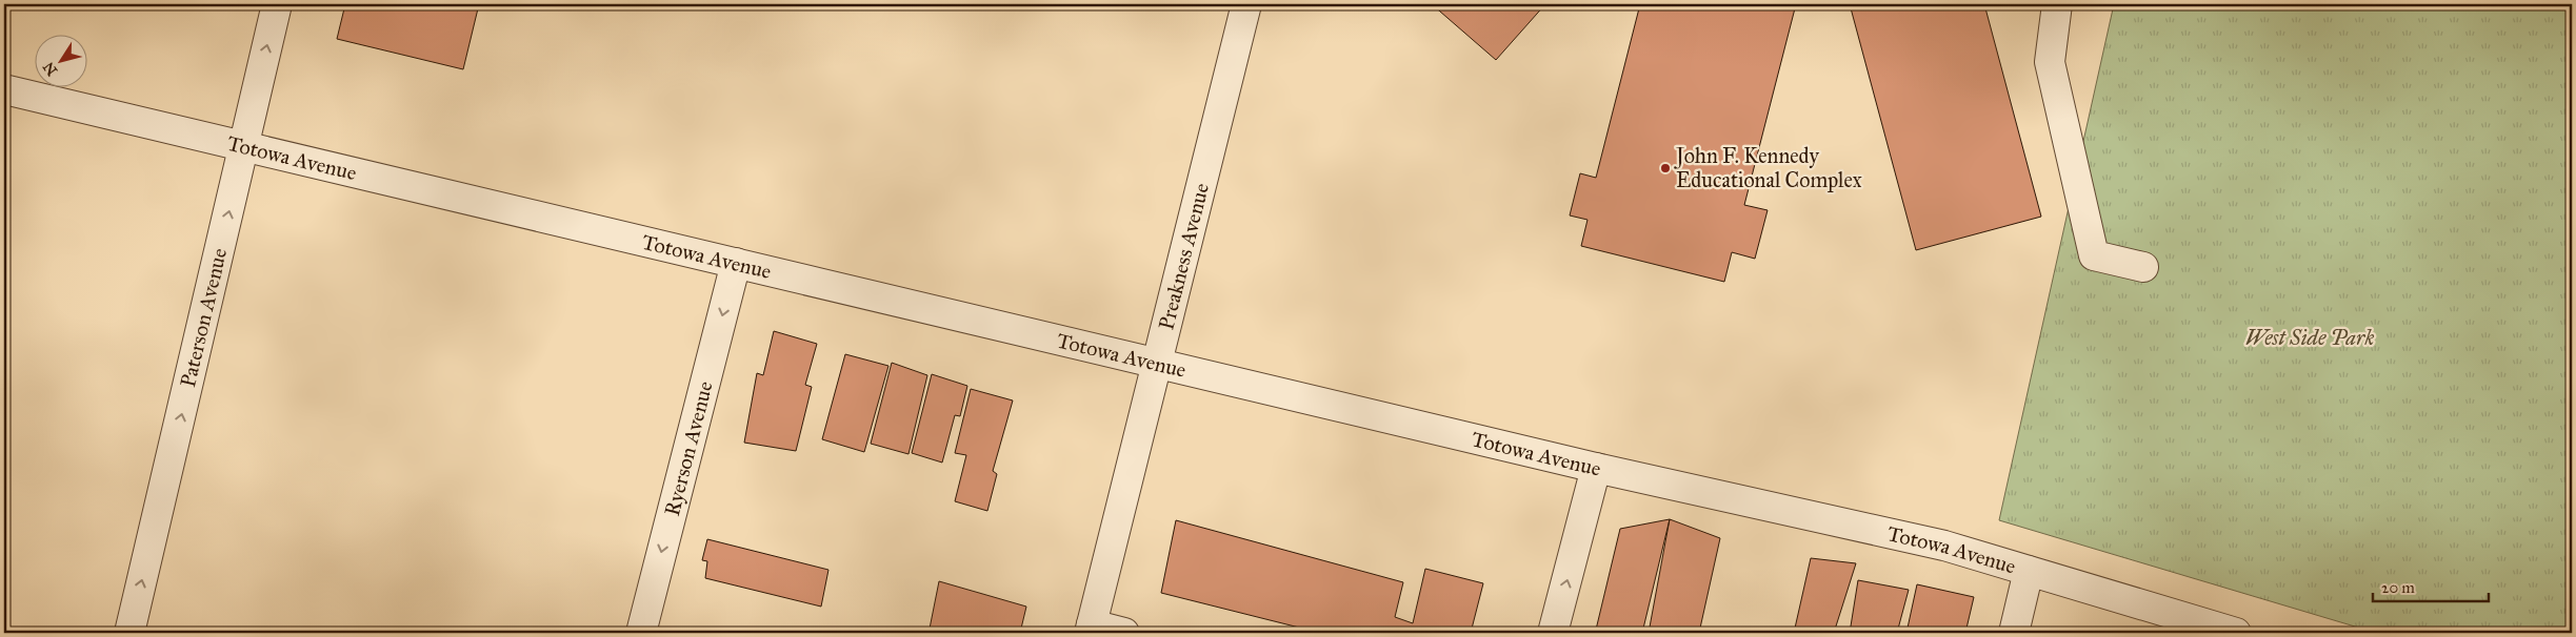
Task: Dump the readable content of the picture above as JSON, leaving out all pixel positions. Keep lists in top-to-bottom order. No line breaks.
{"streets":{"street":["Totowa Avenue","Preakness Avenue","Paterson Avenue","Ryerson Avenue"]},"crossings":[["Totowa Avenue","Preakness Avenue"],["Totowa Avenue","Paterson Avenue"],["Totowa Avenue","Ryerson Avenue"]],"one_way":["Paterson Avenue","Ryerson Avenue"],"parks":["West Side Park"],"places":["John F. Kennedy Educational Complex"],"scale_bar":"20 m","north":"bottom left"}
